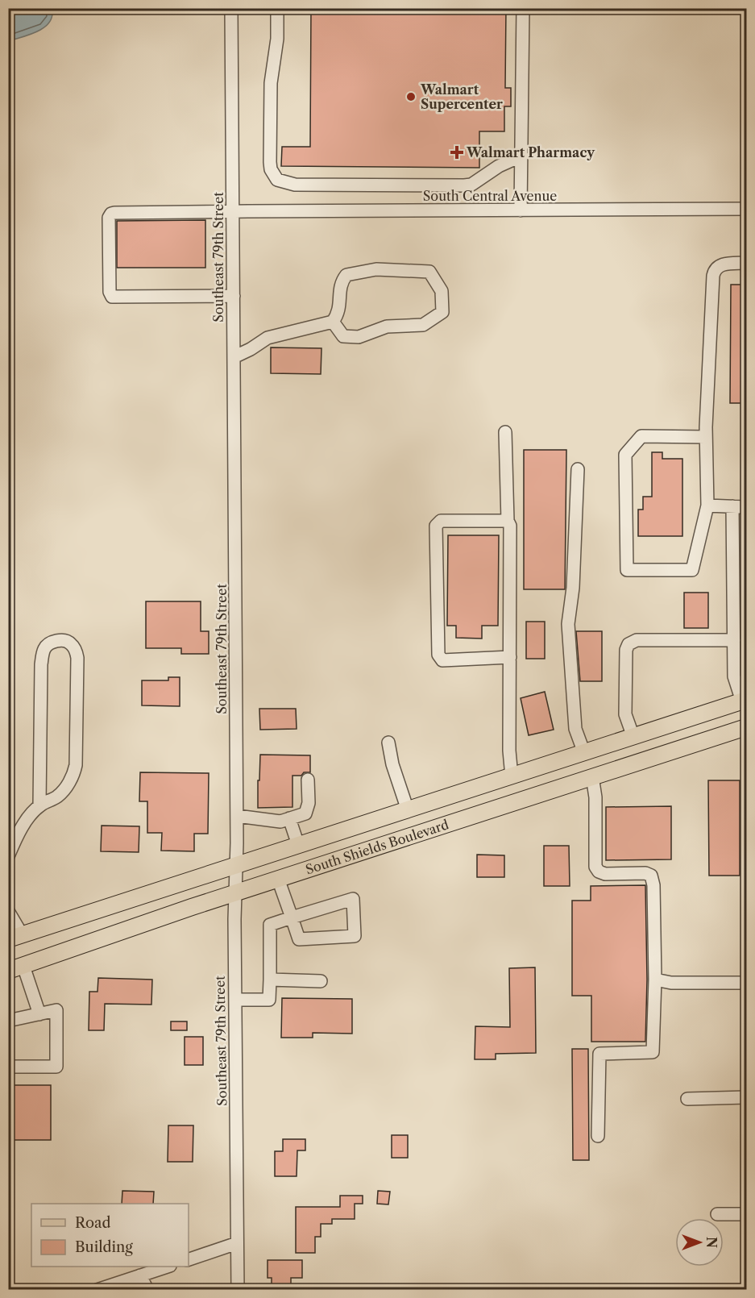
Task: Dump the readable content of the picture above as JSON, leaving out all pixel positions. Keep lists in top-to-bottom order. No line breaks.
{"streets":{"main road":["South Shields Boulevard"],"street":["South Central Avenue","Southeast 79th Street"]},"crossings":[["South Central Avenue","Southeast 79th Street"],["Southeast 79th Street","South Shields Boulevard"]],"places":{"other":["Walmart Supercenter"],"health":["Walmart Pharmacy"]},"legend":["Road","Building"],"north":"right"}
